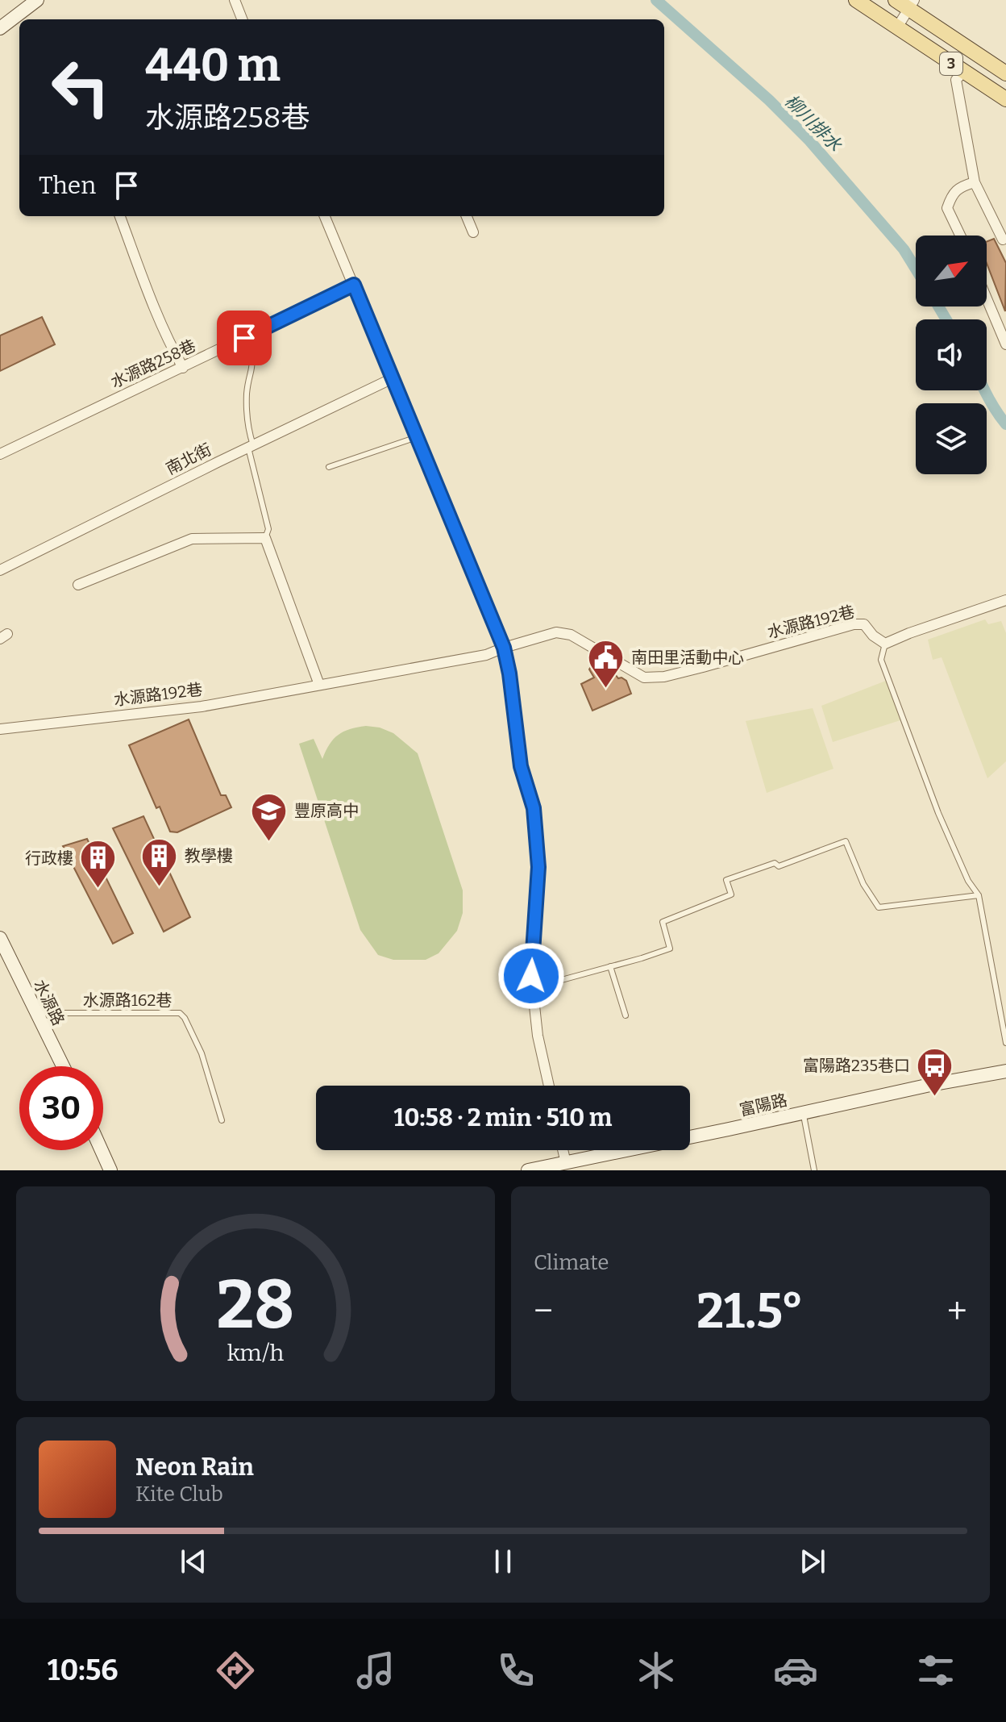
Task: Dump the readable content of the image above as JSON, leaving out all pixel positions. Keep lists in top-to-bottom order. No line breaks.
{"streets":{"main road":["3"],"street":["水源路258巷","南北街","水源路192巷","水源路","富陽路"],"lane":["水源路162巷"]},"crossings":[["水源路162巷","水源路"]],"water":["柳川排水"],"places":{"public building":["南田里活動中心"],"school or university":["豐原高中"],"building":["教學樓","行政樓"],"bus stop":["富陽路235巷口"]},"north":"top right","page":{"turn":["440 m","水源路258巷"],"then":"Then","limit":"30","trip":"10:58 · 2 min · 510 m","tile":"Climate","heat":["−","21.5°","+"],"song":["Neon Rain","Kite Club"],"tabs":"10:56","gauge":["28","km/h"]}}
